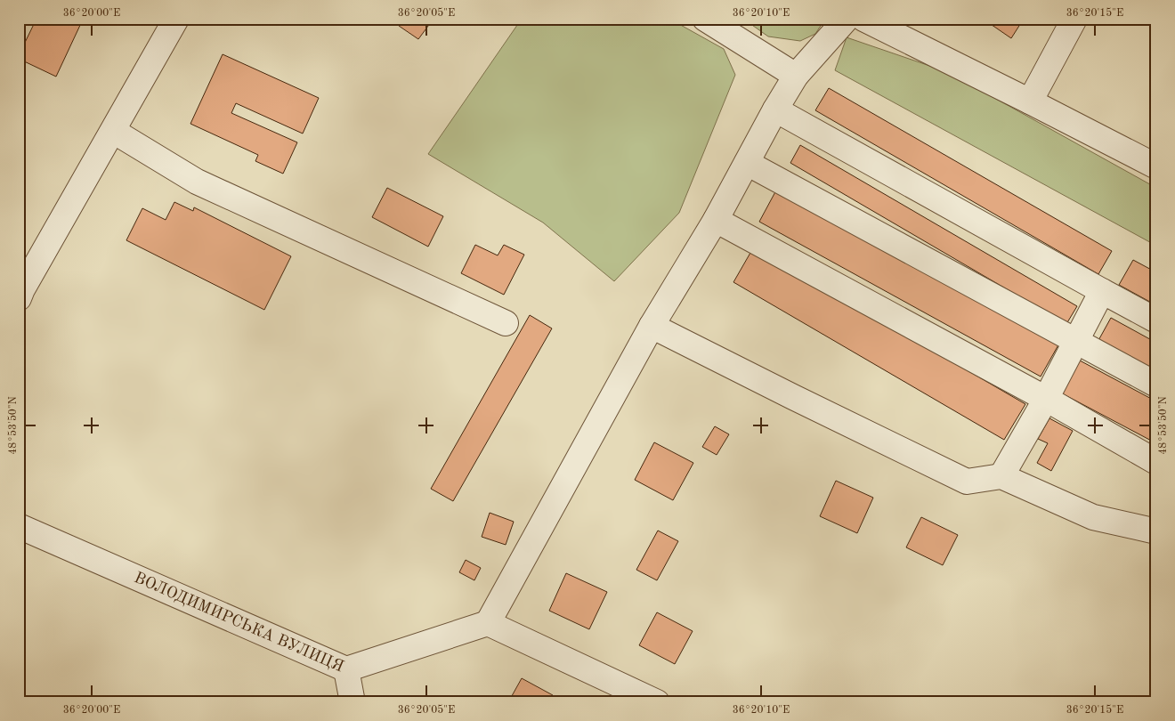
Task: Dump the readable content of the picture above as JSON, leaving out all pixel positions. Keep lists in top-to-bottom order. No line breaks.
{"streets":{"street":["ВОЛОДИМИРСЬКА ВУЛИЦЯ"]},"coordinates":["36°20'00\"E","36°20'05\"E","36°20'10\"E","36°20'15\"E","48°53'50\"N"]}
